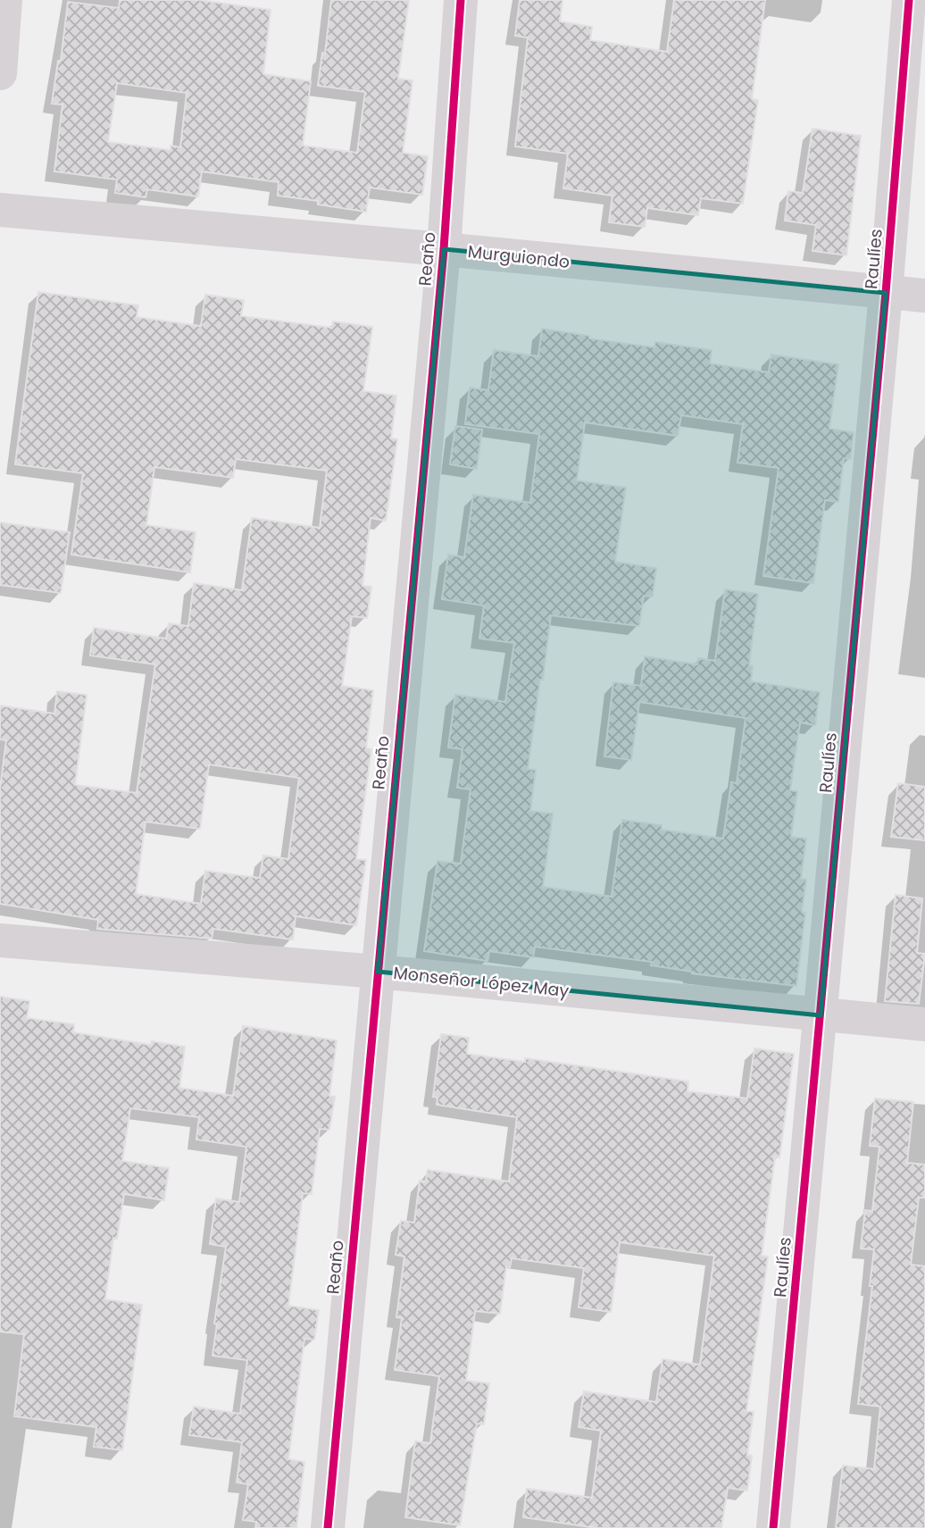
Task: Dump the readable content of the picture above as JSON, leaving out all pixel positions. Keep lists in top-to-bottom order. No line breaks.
{"streets":{"street":["Murguiondo","Reaño","Raulíes","Monseñor López May"]},"crossings":[["Murguiondo","Reaño"],["Murguiondo","Raulíes"],["Reaño","Monseñor López May"],["Raulíes","Monseñor López May"]]}
